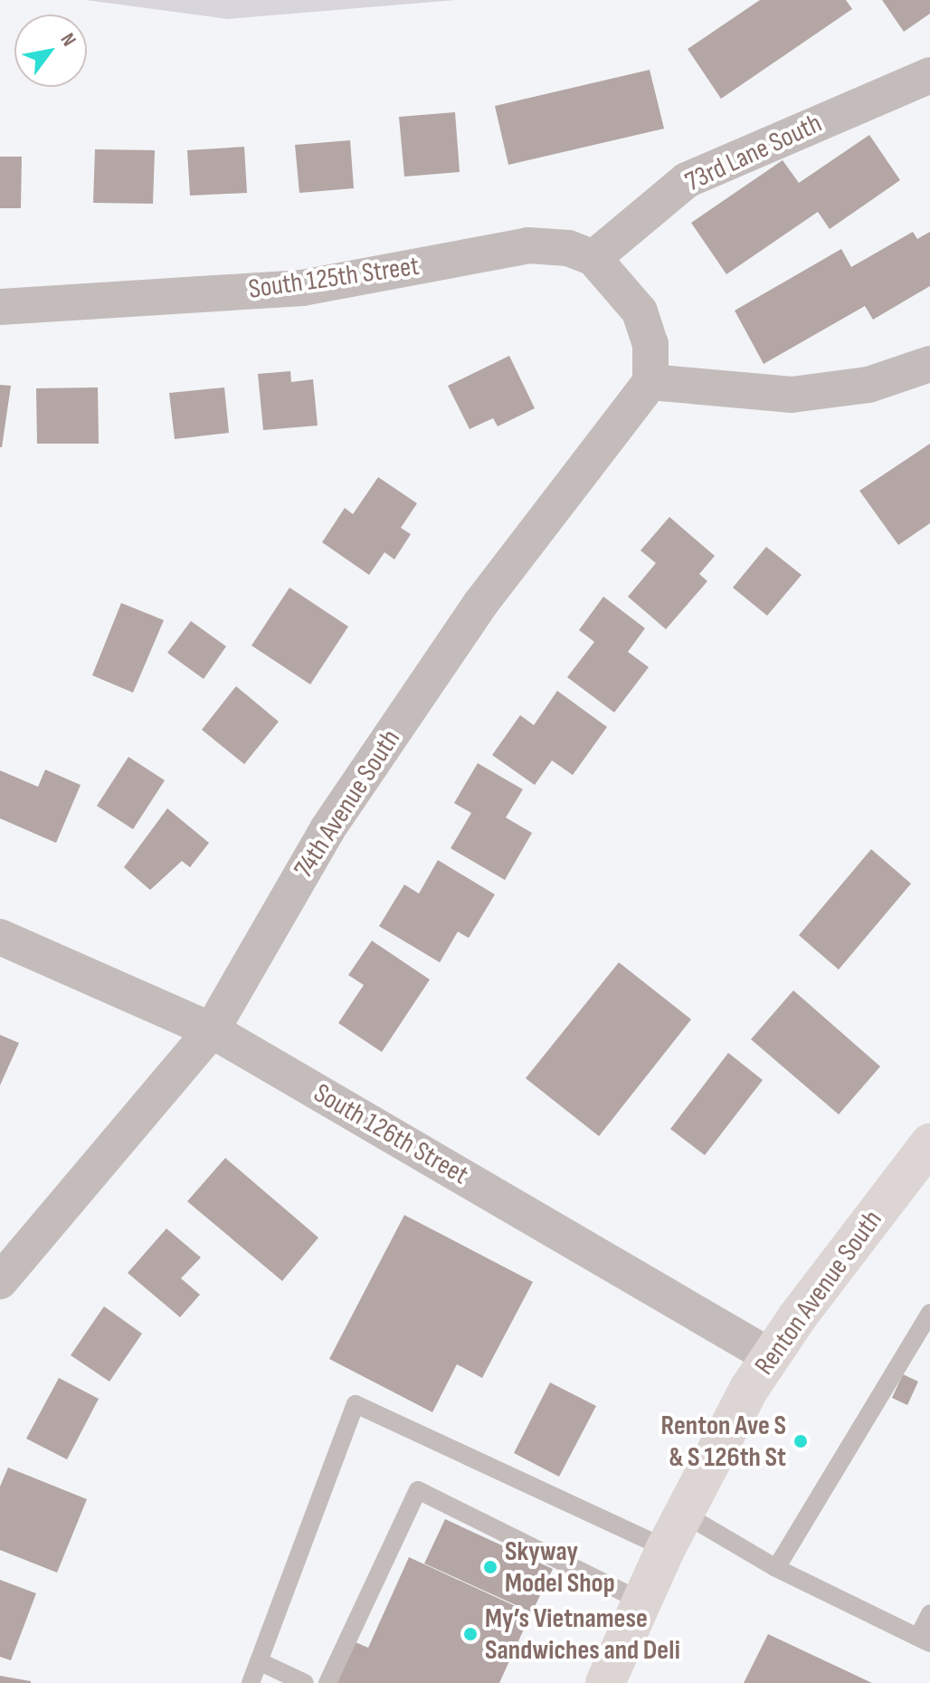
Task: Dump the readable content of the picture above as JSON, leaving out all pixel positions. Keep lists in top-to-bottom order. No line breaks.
{"streets":{"main road":["Renton Avenue South"],"street":["73rd Lane South","South 125th Street","74th Avenue South","South 126th Street"]},"crossings":[["73rd Lane South","South 125th Street"],["74th Avenue South","South 126th Street"],["South 126th Street","Renton Avenue South"]],"places":["Renton Ave S & S 126th St","Skyway Model Shop","My’s Vietnamese Sandwiches and Deli"],"north":"top right"}
